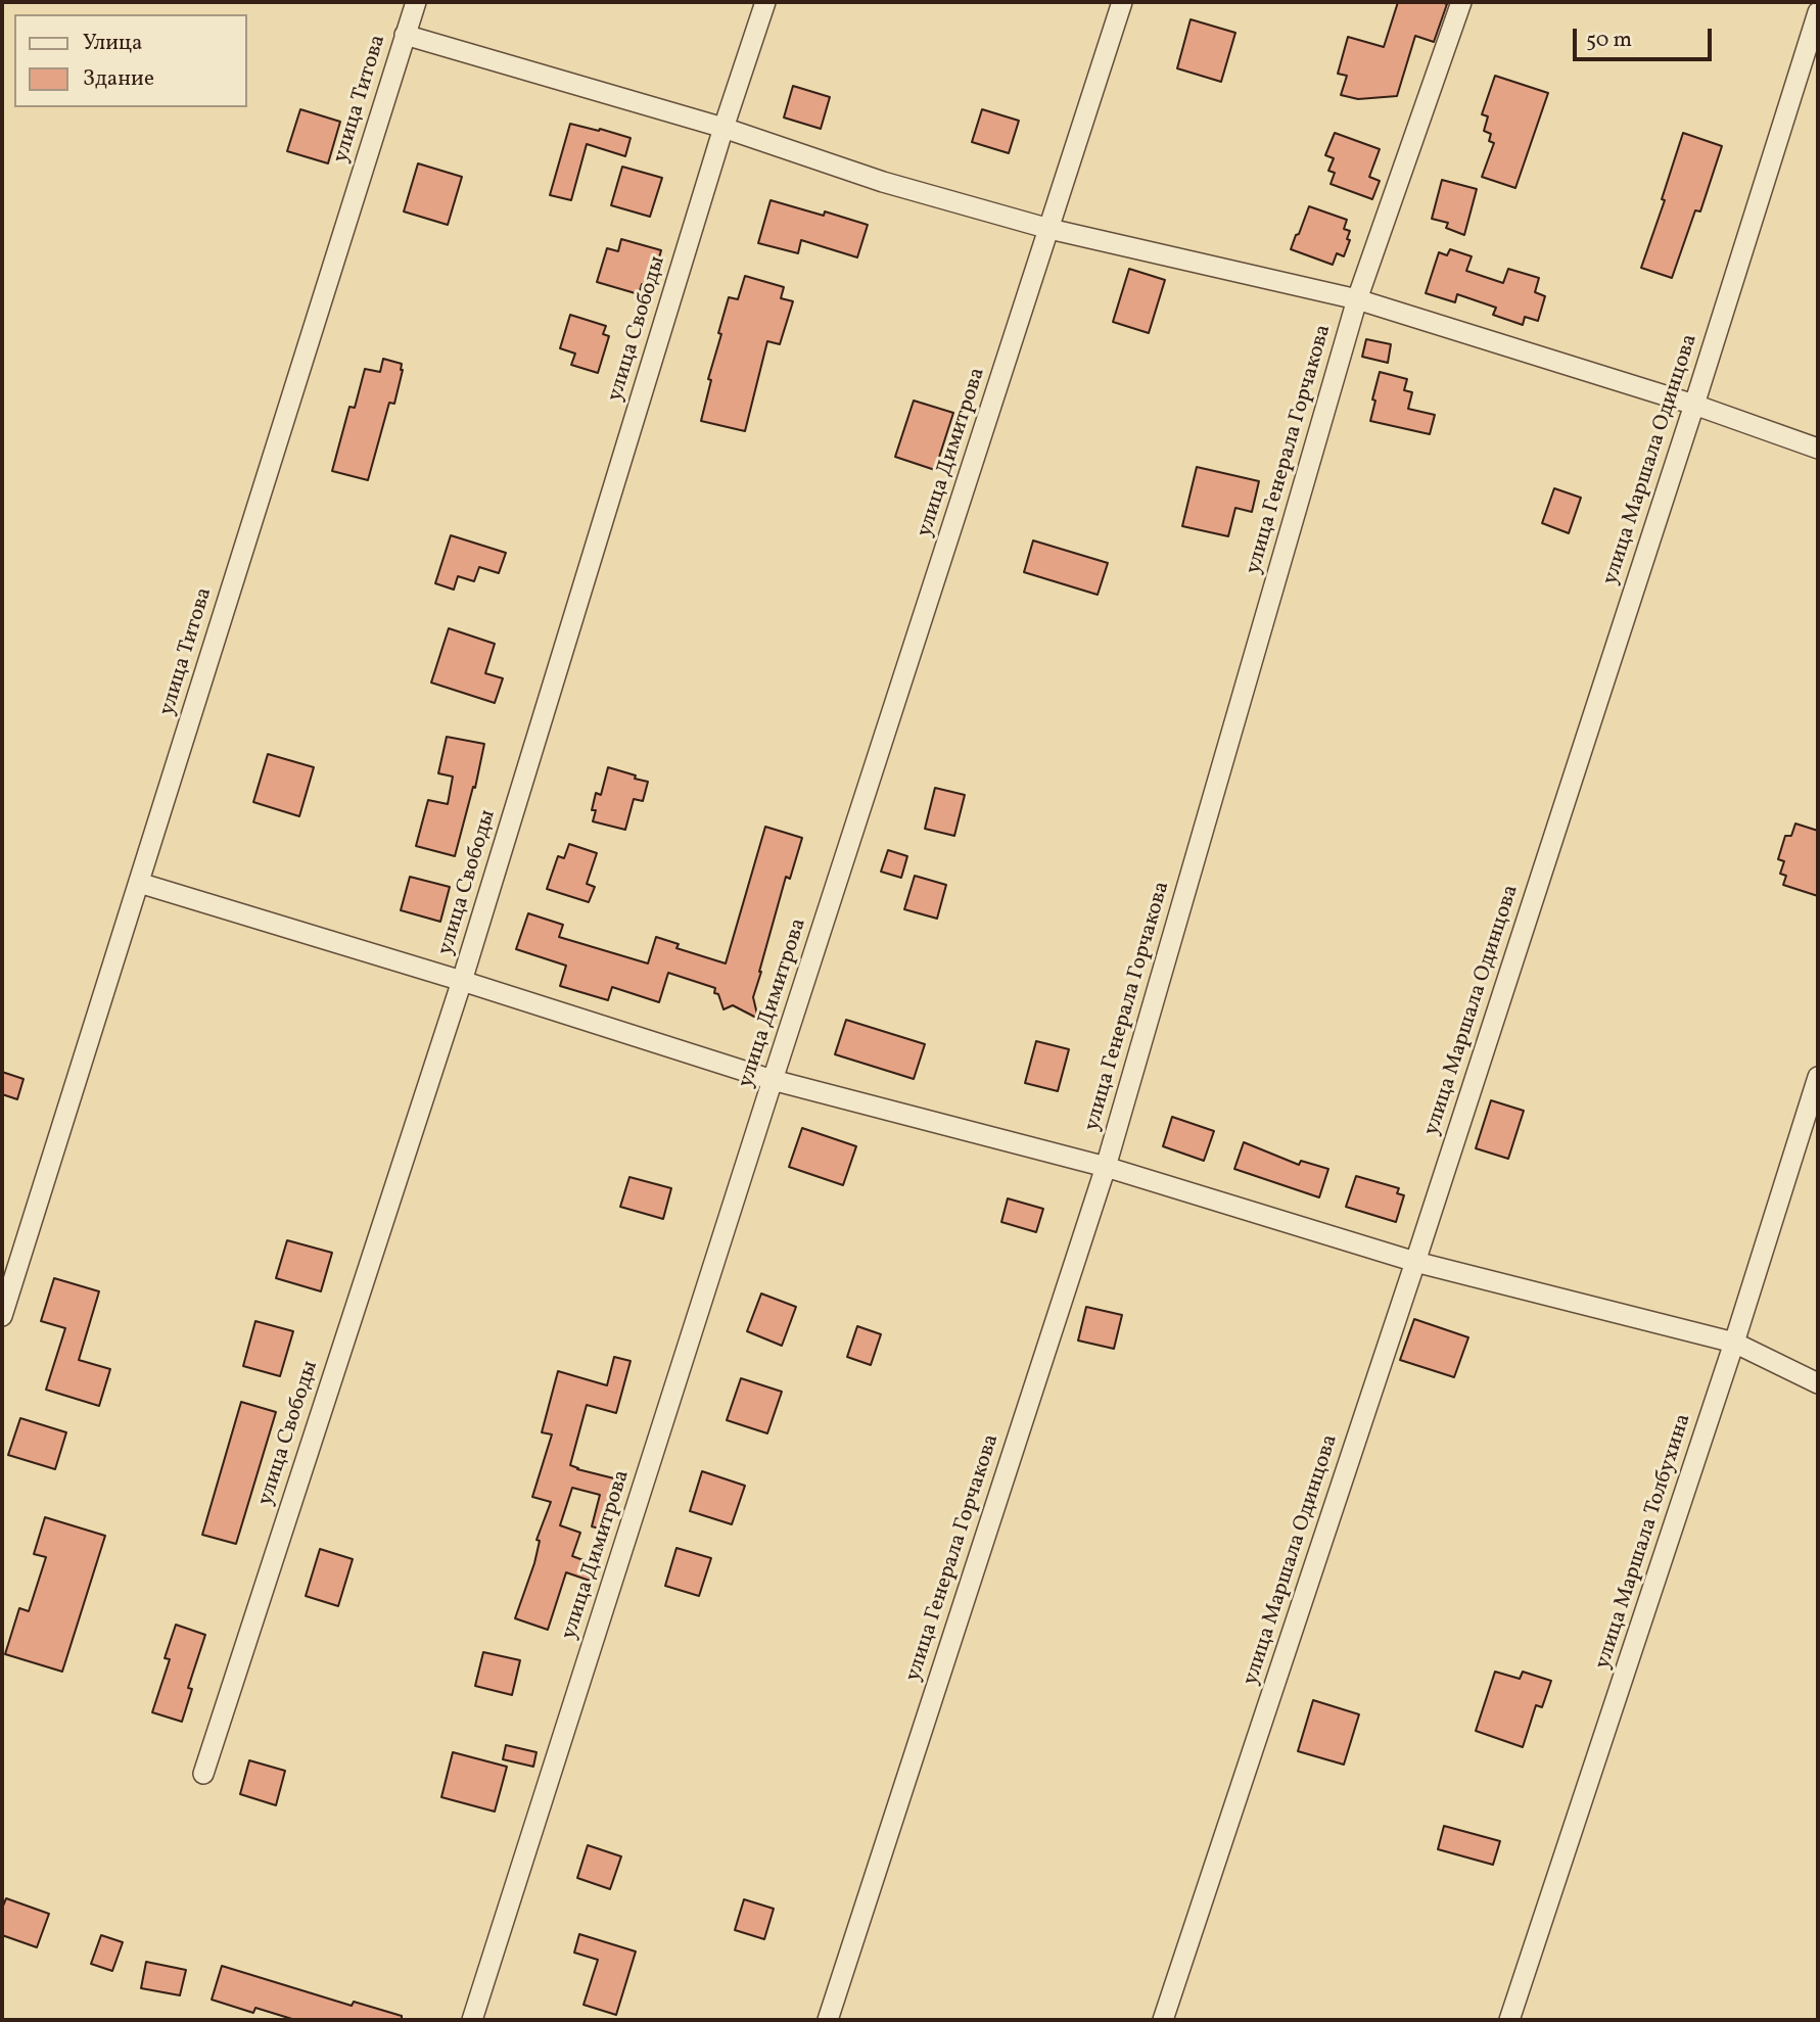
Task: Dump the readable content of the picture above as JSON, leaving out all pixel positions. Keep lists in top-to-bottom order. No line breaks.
{"streets":{"street":["улица Титова","улица Свободы","улица Генерала Горчакова","улица Димитрова","улица Маршала Одинцова","улица Маршала Толбухина"]},"legend":["Улица","Здание"],"scale_bar":"50 m"}
